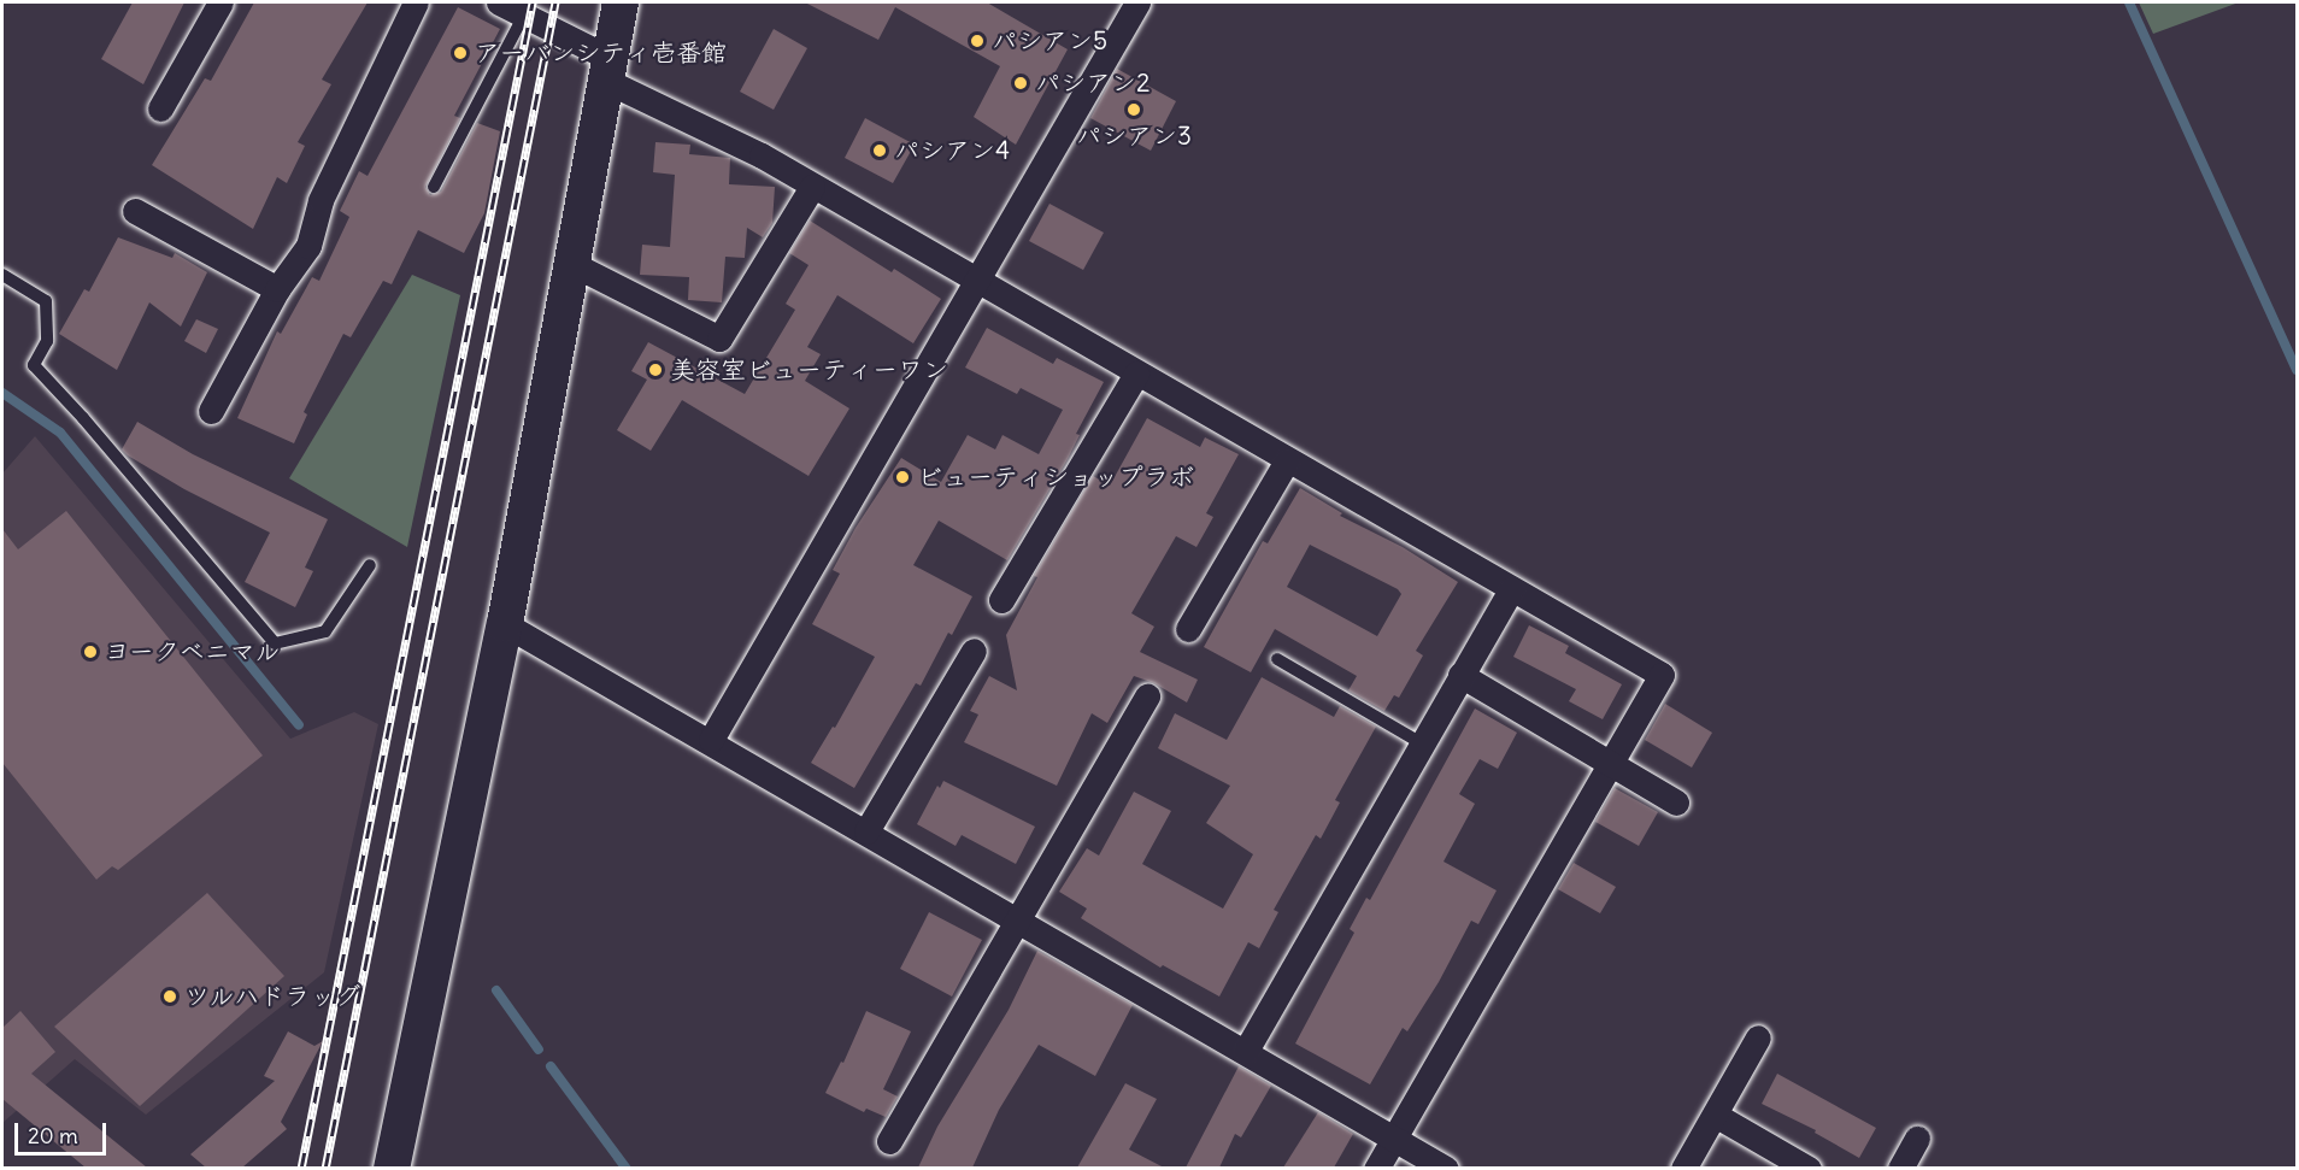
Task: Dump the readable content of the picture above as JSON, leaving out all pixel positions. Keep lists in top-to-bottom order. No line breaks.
{"places":["パシアン5","アーバンシティ壱番館","パシアン2","パシアン3","パシアン4","美容室ビューティーワン","ビューティショップラボ","ヨークベニマル","ツルハドラッグ"],"scale_bar":"20 m"}
